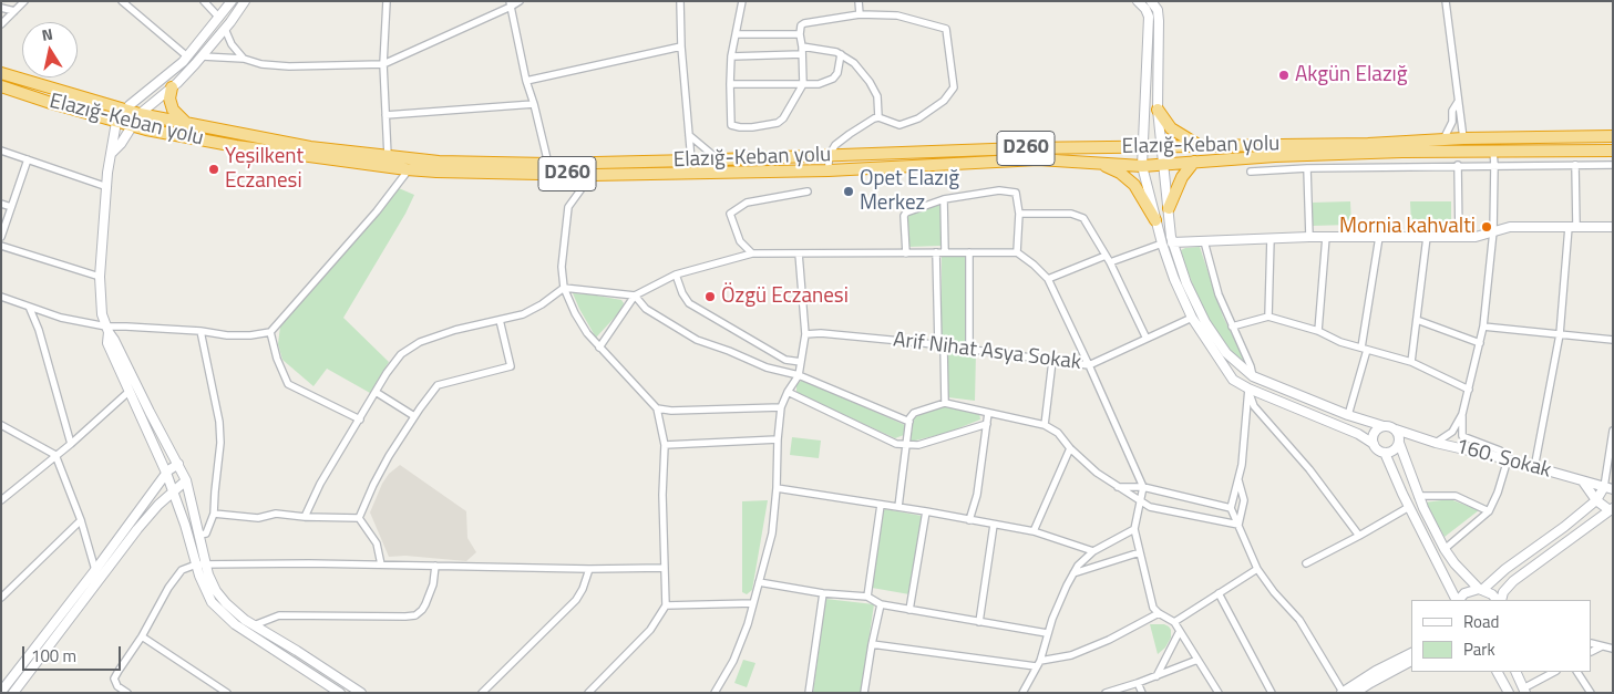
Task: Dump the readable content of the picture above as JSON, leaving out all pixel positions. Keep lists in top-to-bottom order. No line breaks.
{"streets":{"highway":["Elazığ-Keban yolu","D260"],"main road":["160. Sokak"],"street":["Arif Nihat Asya Sokak"]},"places":["Akgün Elazığ","Yeşilkent Eczanesi","Opet Elazığ Merkez","Mornia kahvalti","Özgü Eczanesi"],"legend":["Road","Park"],"scale_bar":"100 m","north":"top"}
